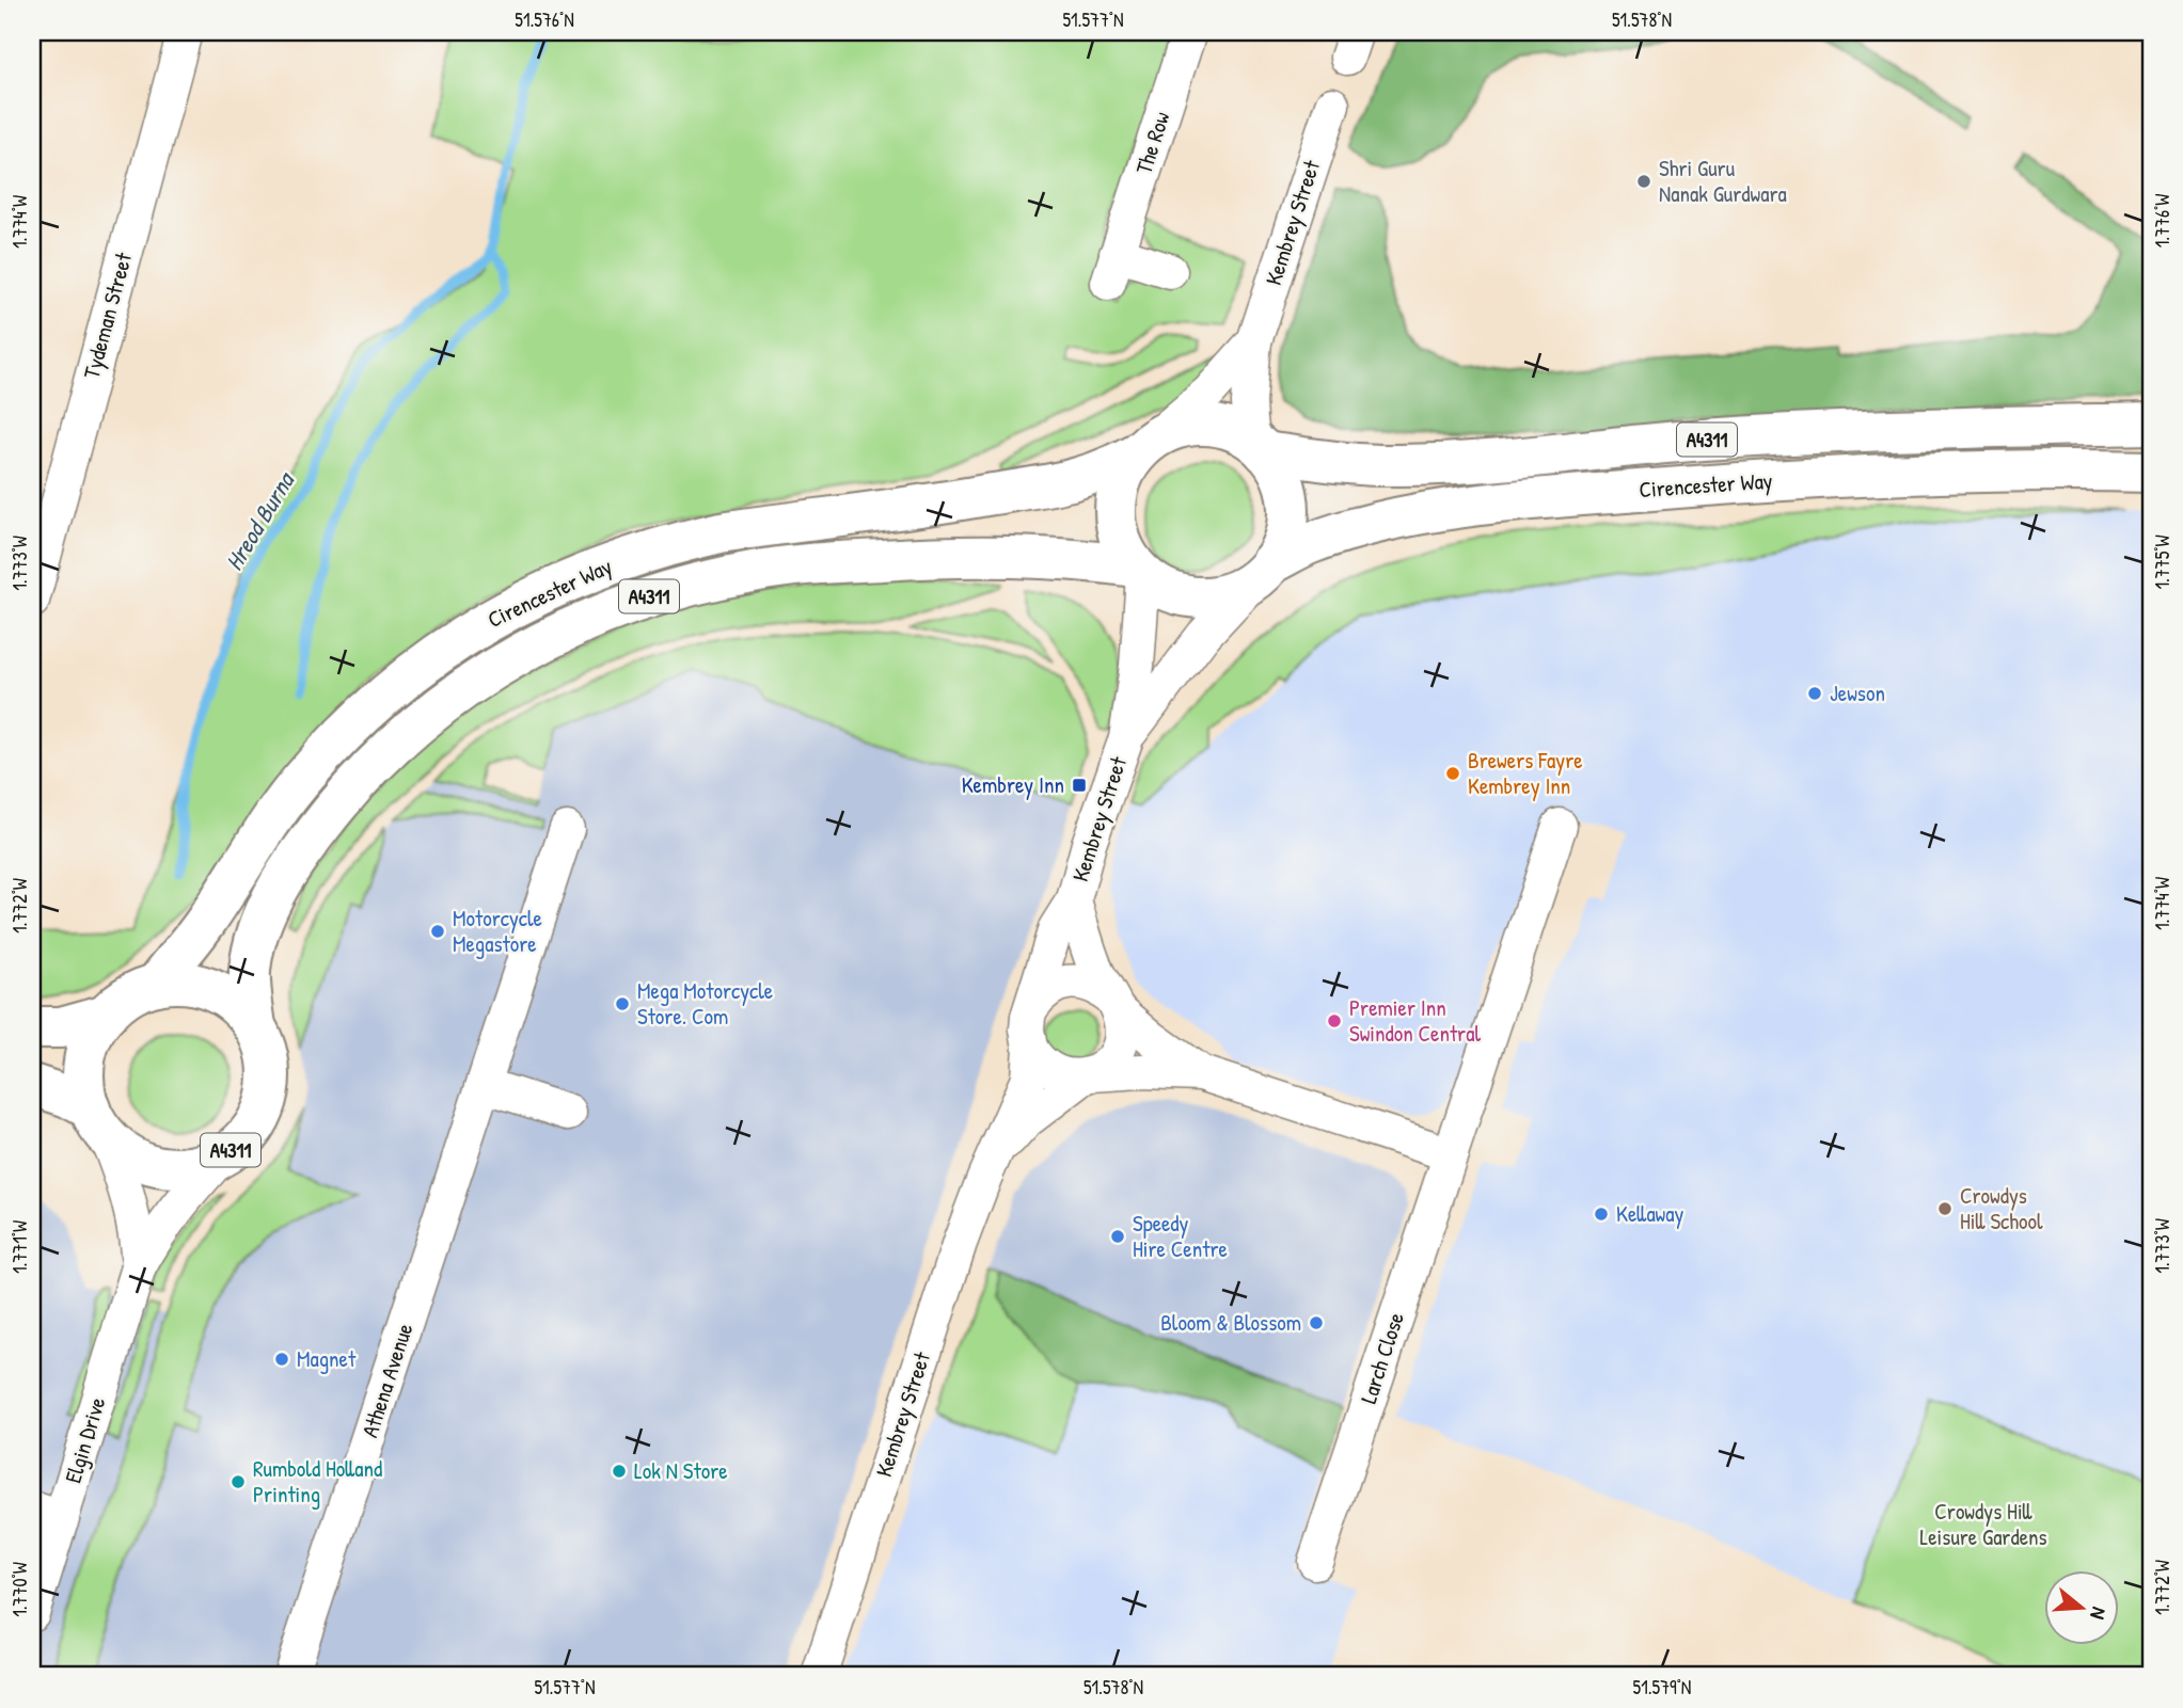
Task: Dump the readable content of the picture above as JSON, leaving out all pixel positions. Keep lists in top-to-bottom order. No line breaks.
{"streets":{"main road":["A4311","Cirencester Way"],"street":["The Row","Kembrey Street","Tydeman Street","Larch Close","Athena Avenue","Elgin Drive"]},"crossings":[["Kembrey Street","A4311"],["Kembrey Street","Cirencester Way"],["A4311","Cirencester Way"],["A4311","Elgin Drive"],["Cirencester Way","Elgin Drive"]],"water":["Hreod Burna"],"parks":["Crowdys Hill Leisure Gardens"],"places":{"other":["Shri Guru Nanak Gurdwara","Jewson","Brewers Fayre Kembrey Inn","Motorcycle Megastore","Mega Motorcycle Store. Com","Premier Inn Swindon Central","Crowdys Hill School","Kellaway","Speedy Hire Centre","Bloom & Blossom","Magnet","Lok N Store","Rumbold Holland Printing"],"transit":["Kembrey Inn"]},"north":"right","coordinates":["51.576°N","51.577°N","51.578°N","1.776°W","1.774°W","1.775°W","1.773°W","1.772°W","1.771°W","1.770°W","51.579°N"]}
